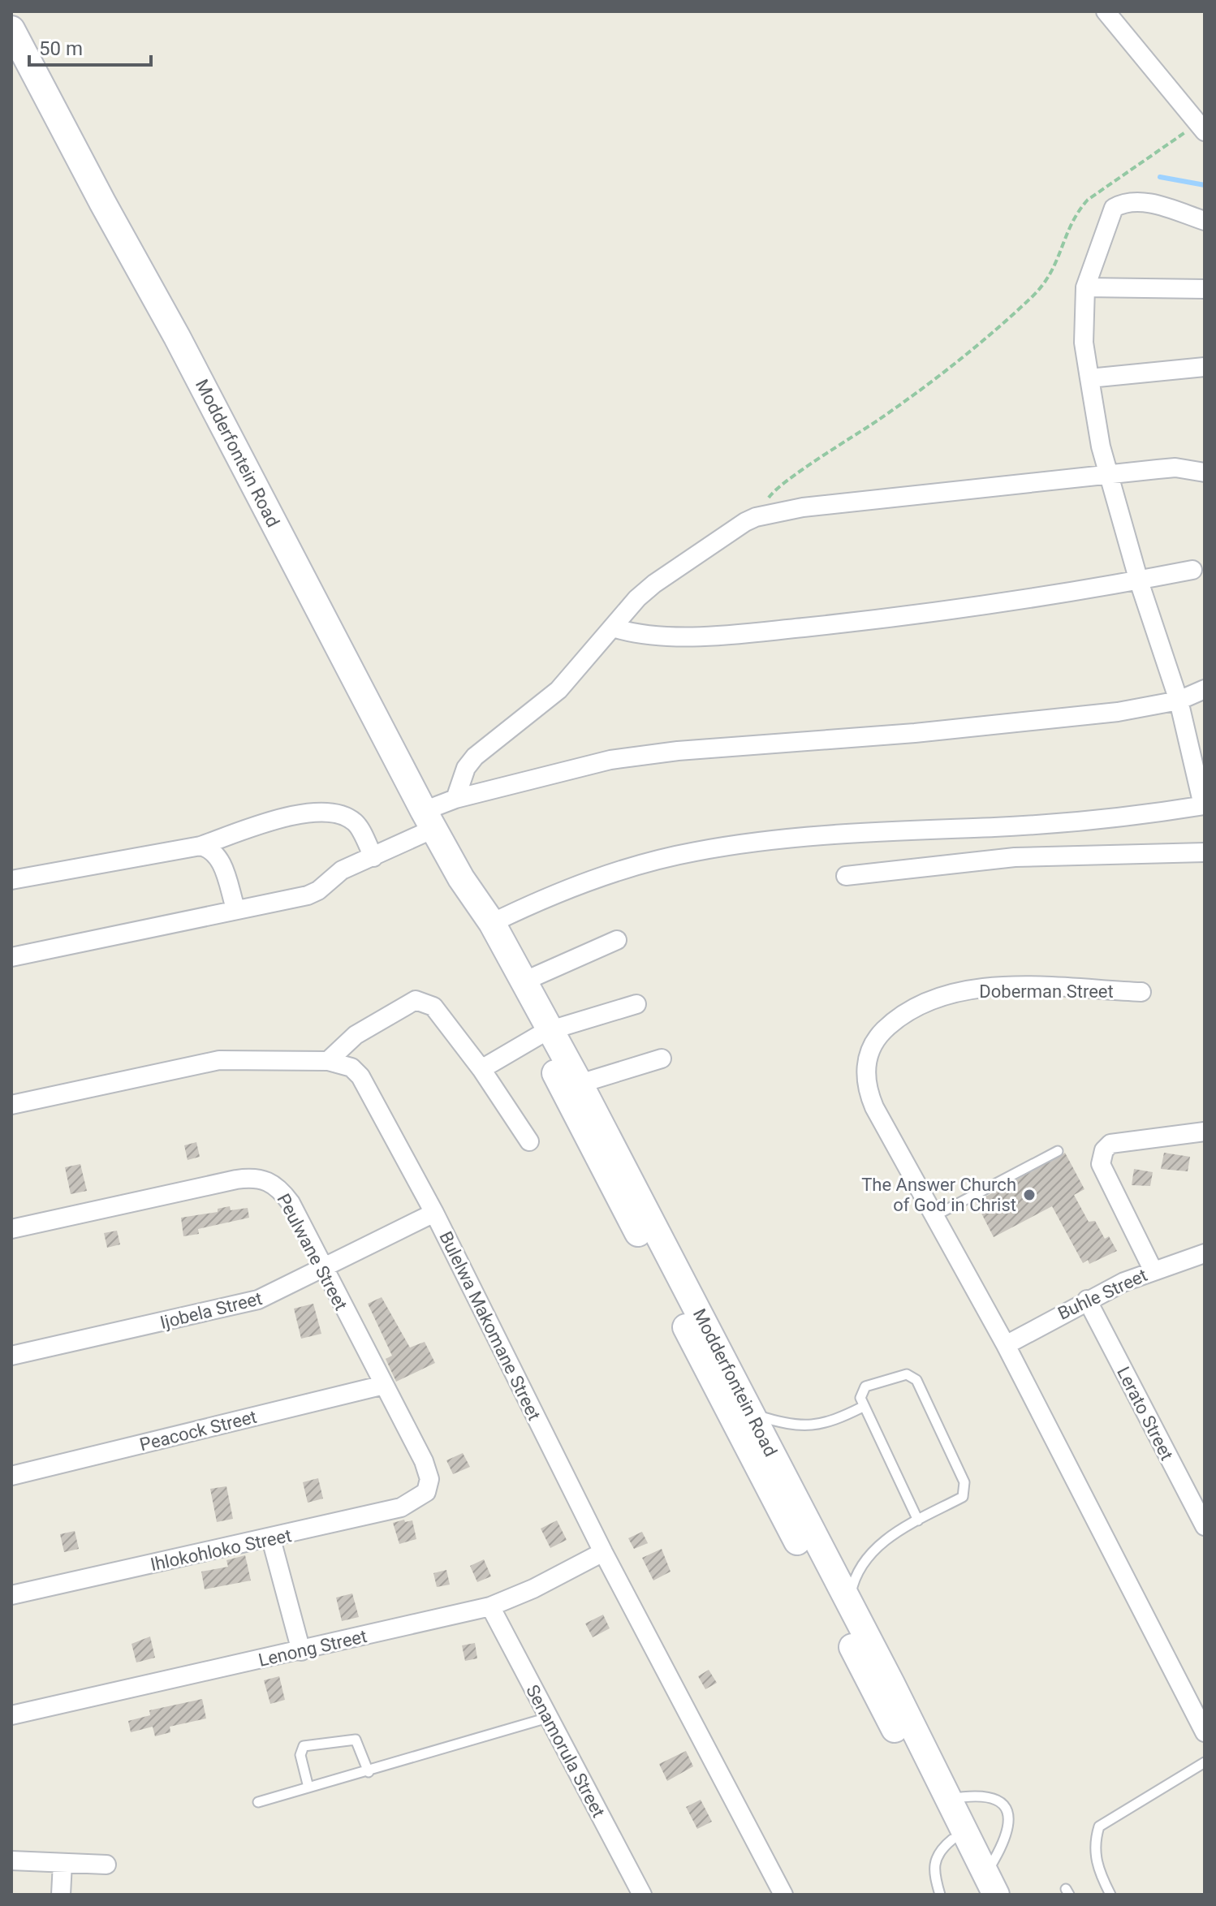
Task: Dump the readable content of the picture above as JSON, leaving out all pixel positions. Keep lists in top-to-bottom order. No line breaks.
{"streets":{"main road":["Modderfontein Road"],"street":["Doberman Street","Peulwane Street","Buhle Street","Ijobela Street","Bulelwa Makomane Street","Lerato Street","Peacock Street","Ihlokohloko Street","Lenong Street","Senamorula Street"]},"crossings":[["Peulwane Street","Ijobela Street"],["Peulwane Street","Peacock Street"],["Peulwane Street","Ihlokohloko Street"],["Buhle Street","Lerato Street"],["Ijobela Street","Bulelwa Makomane Street"],["Bulelwa Makomane Street","Lenong Street"],["Lenong Street","Senamorula Street"]],"places":["The Answer Church of God in Christ"],"scale_bar":"50 m"}
